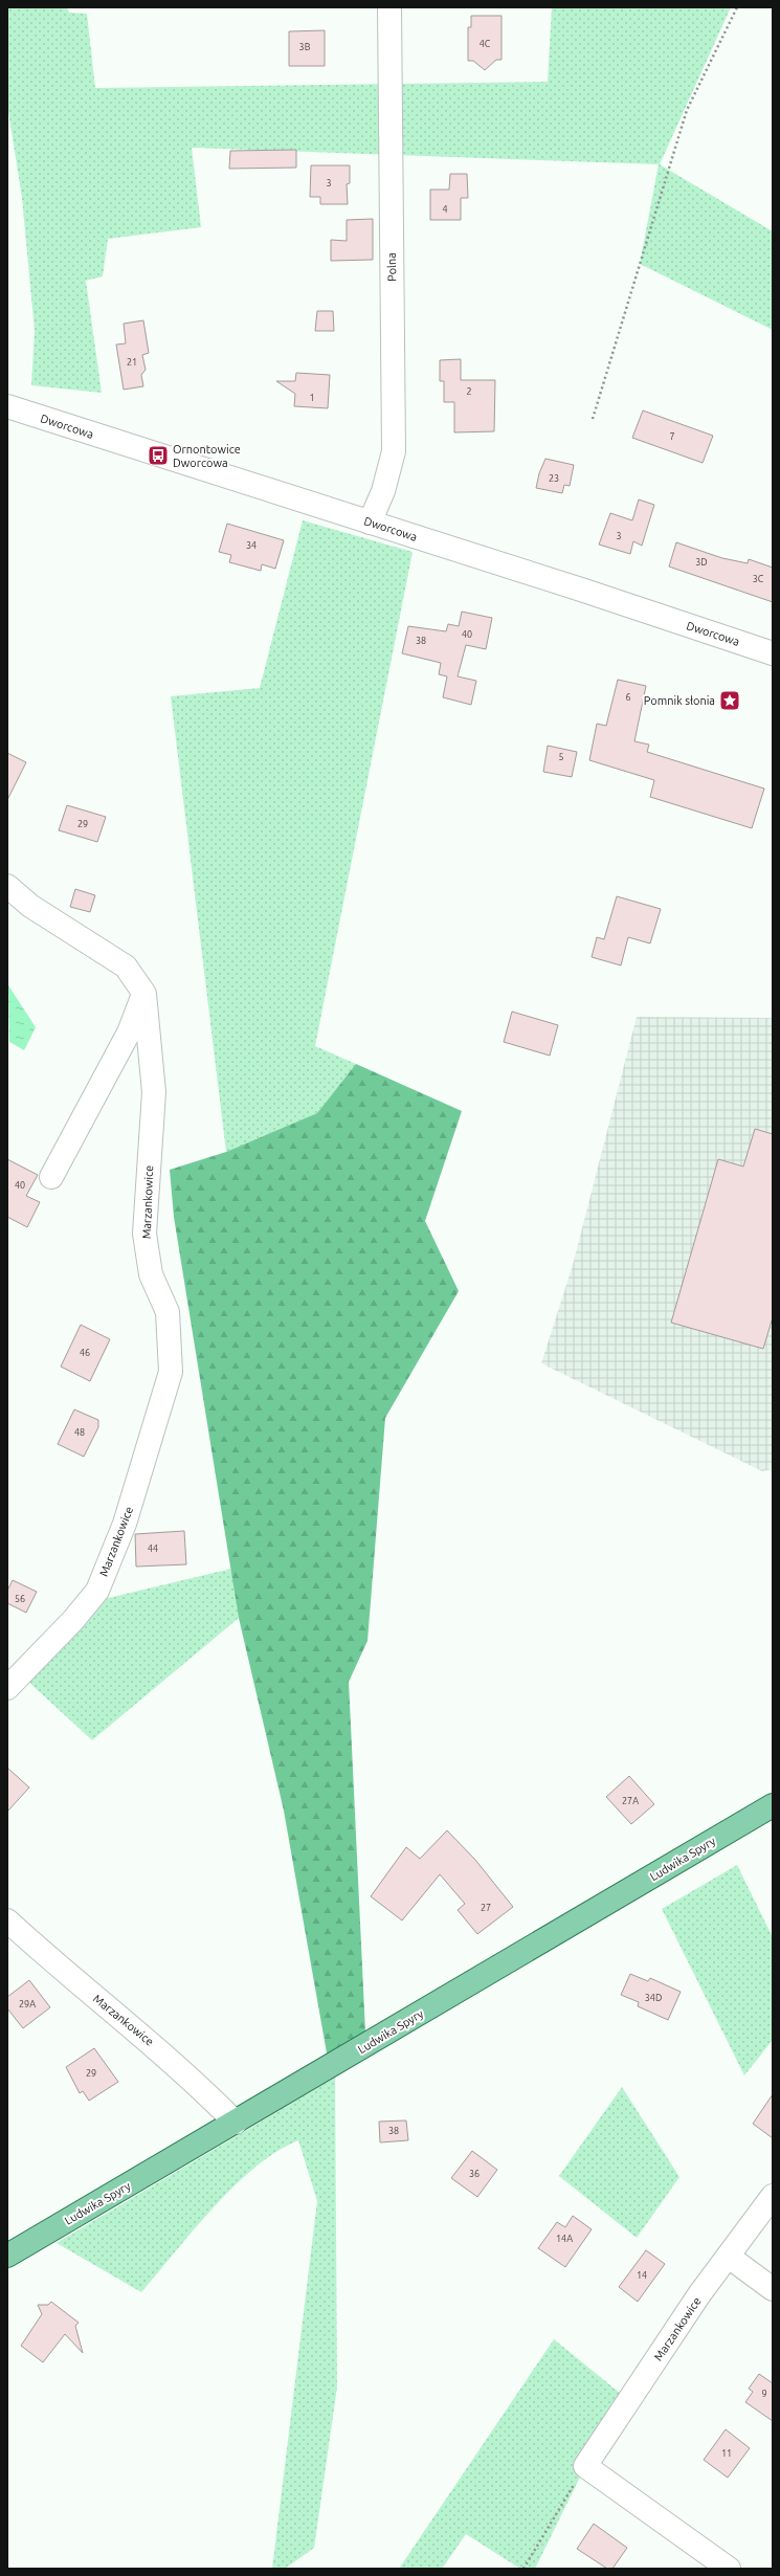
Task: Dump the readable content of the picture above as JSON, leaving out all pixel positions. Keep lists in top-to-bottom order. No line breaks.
{"streets":{"main road":["Ludwika Spyry"],"street":["Polna","Dworcowa","Marzankowice"]},"crossings":[["Polna","Dworcowa"],["Marzankowice","Ludwika Spyry"]],"places":{"bus stop":["Ornontowice Dworcowa"],"place":["Pomnik słonia"]},"house_numbers":["4C","3B","3","4","21","2","1","7","23","3","34","3D","3C","40","38","6","5","29","40","46","48","44","56","27A","27","34D","29A","29","38","36","14A","14","9","11"]}
